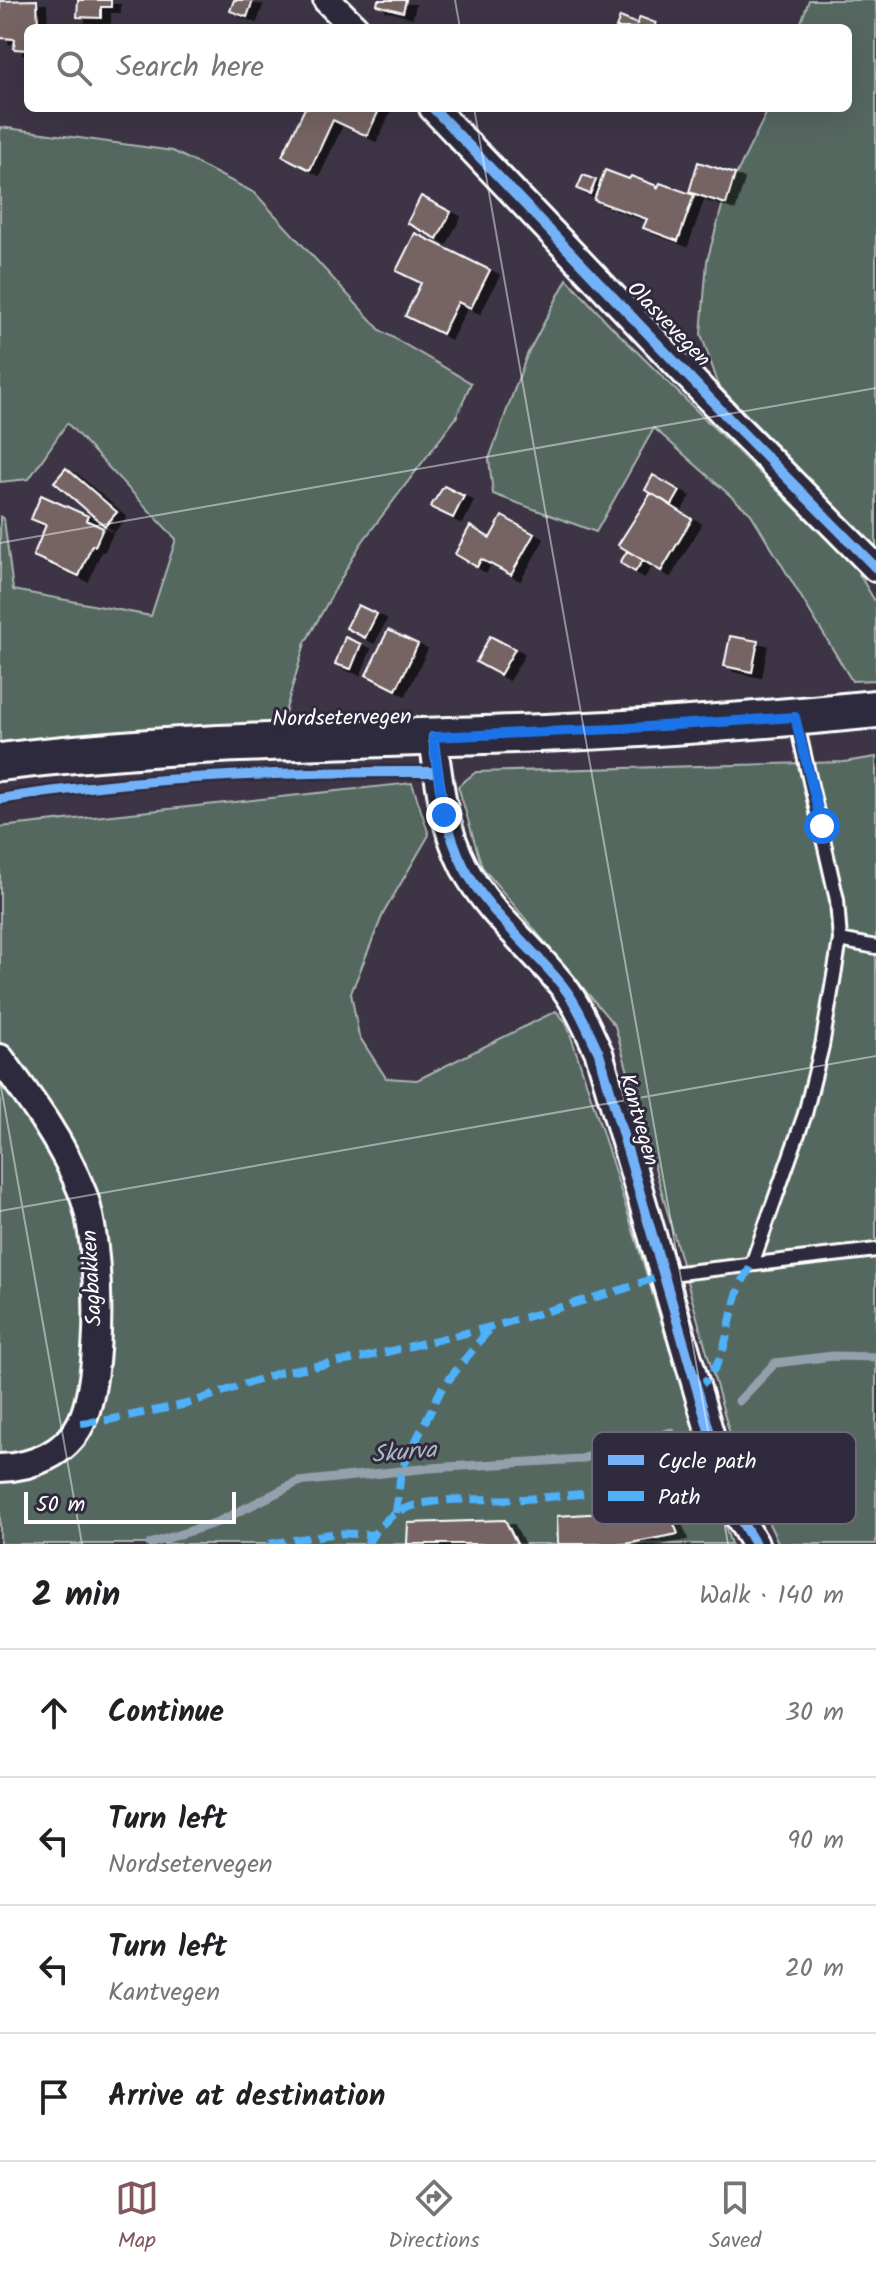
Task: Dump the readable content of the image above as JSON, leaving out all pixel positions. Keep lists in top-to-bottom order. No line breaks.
{"streets":{"main road":["Nordsetervegen"],"street":["Olasvevegen","Kantvegen","Sagbakken"]},"crossings":[["Nordsetervegen","Kantvegen"]],"water":["Skurva"],"legend":["Cycle path","Path"],"scale_bar":"50 m","page":{"search":"Search here","scale":"50 m","heading":["2 min","Walk · 140 m"],"list":[["Continue","30 m"],["Turn left","Nordsetervegen","90 m"],["Turn left","Kantvegen","20 m"],"Arrive at destination"],"nav":["Map","Directions","Saved"]}}
